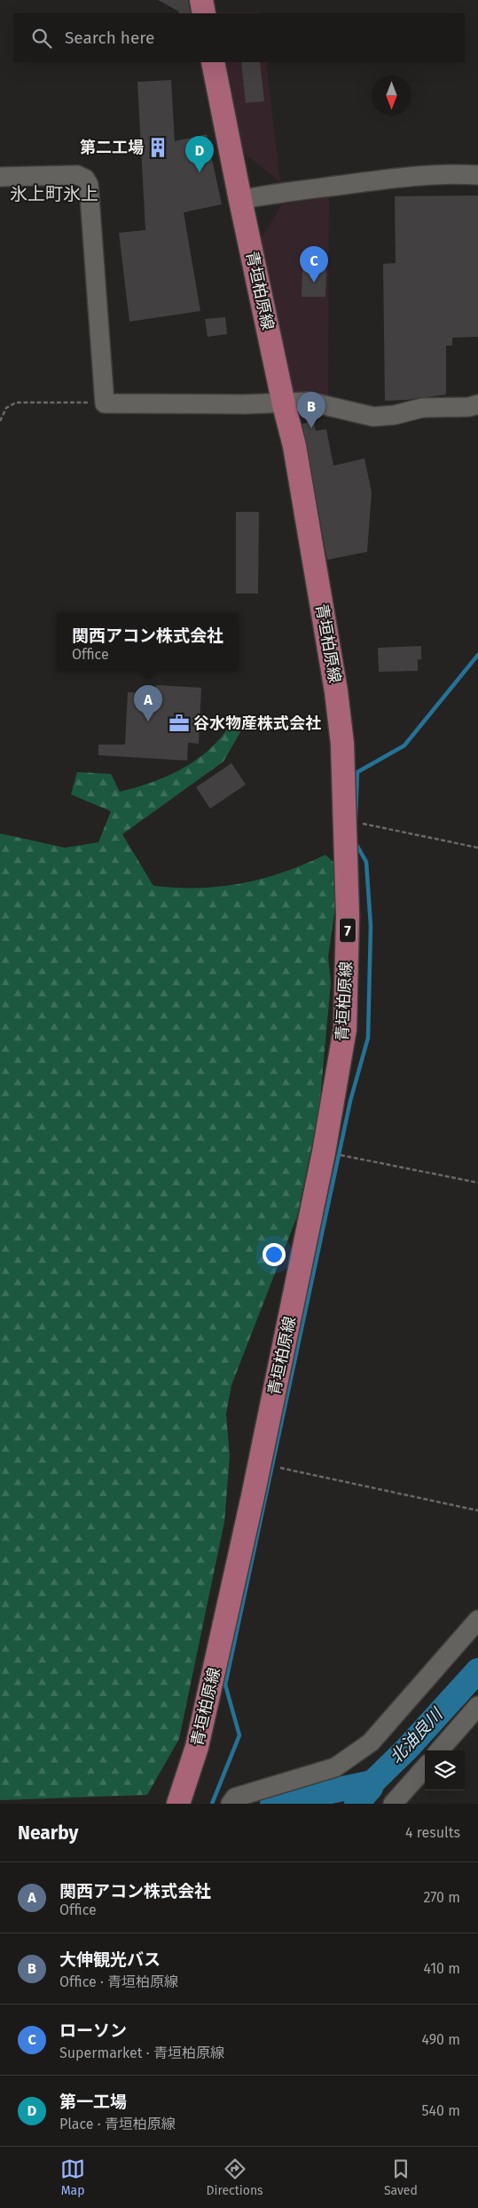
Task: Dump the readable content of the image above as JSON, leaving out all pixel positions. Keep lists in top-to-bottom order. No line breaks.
{"streets":{"main road":["青垣柏原線","7"]},"districts":["氷上町氷上"],"water":["北油良川"],"places":{"building":["第二工場"],"office":["谷水物産株式会社"]},"north":"bottom","page":{"search":"Search here","pins":["D","C","B","A"],"popup":["関西アコン株式会社","Office"],"heading":["Nearby","4 results"],"list":[{"mark":"A","name":"関西アコン株式会社","note":"Office","value":"270 m"},{"mark":"B","name":"大伸観光バス","note":"Office · 青垣柏原線","value":"410 m"},{"mark":"C","name":"ローソン","note":"Supermarket · 青垣柏原線","value":"490 m"},{"mark":"D","name":"第一工場","note":"Place · 青垣柏原線","value":"540 m"}],"nav":["Map","Directions","Saved"]}}
